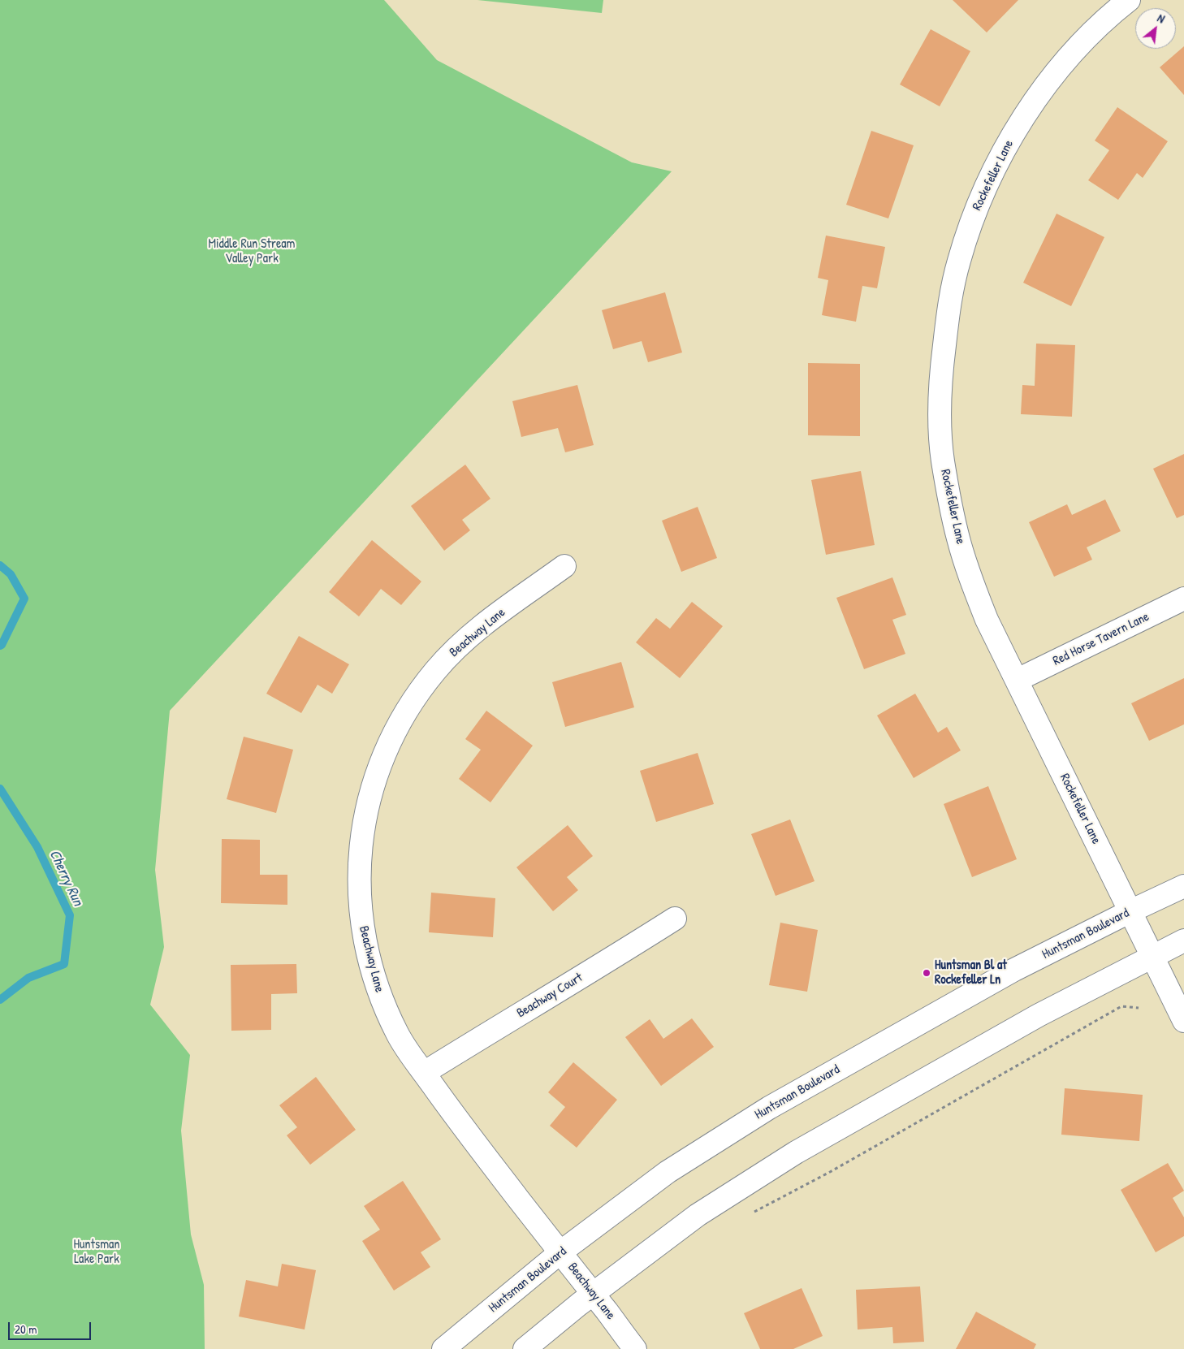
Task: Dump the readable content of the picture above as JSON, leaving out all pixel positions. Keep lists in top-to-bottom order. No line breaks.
{"streets":{"street":["Rockefeller Lane","Beachway Lane","Red Horse Tavern Lane","Huntsman Boulevard","Beachway Court"]},"crossings":[["Rockefeller Lane","Red Horse Tavern Lane"],["Rockefeller Lane","Huntsman Boulevard"],["Beachway Lane","Huntsman Boulevard"],["Beachway Lane","Beachway Court"]],"water":["Cherry Run"],"parks":["Middle Run Stream Valley Park","Huntsman Lake Park"],"places":["Huntsman Bl at Rockefeller Ln"],"scale_bar":"20 m","north":"top right"}
